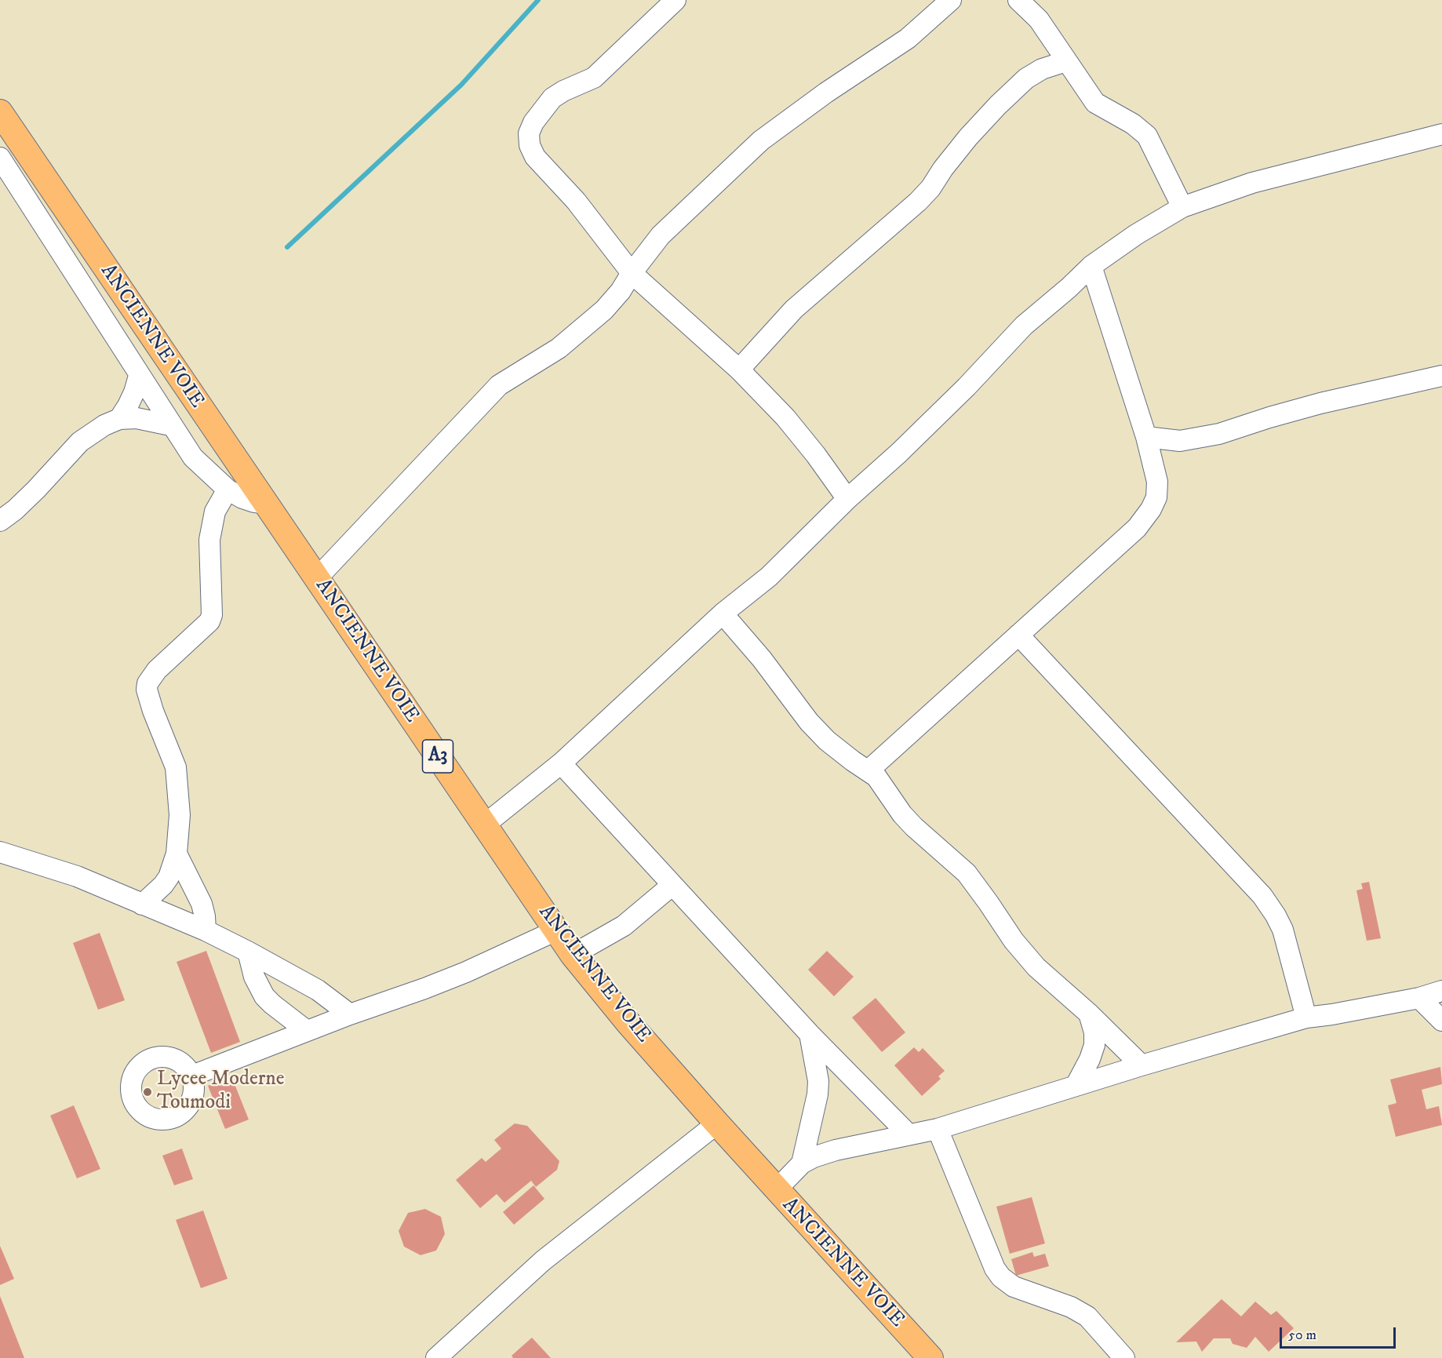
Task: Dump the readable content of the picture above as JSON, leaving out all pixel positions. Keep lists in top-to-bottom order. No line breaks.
{"streets":{"main road":["ANCIENNE VOIE","A3"]},"places":["Lycee Moderne Toumodi"],"scale_bar":"50 m"}
